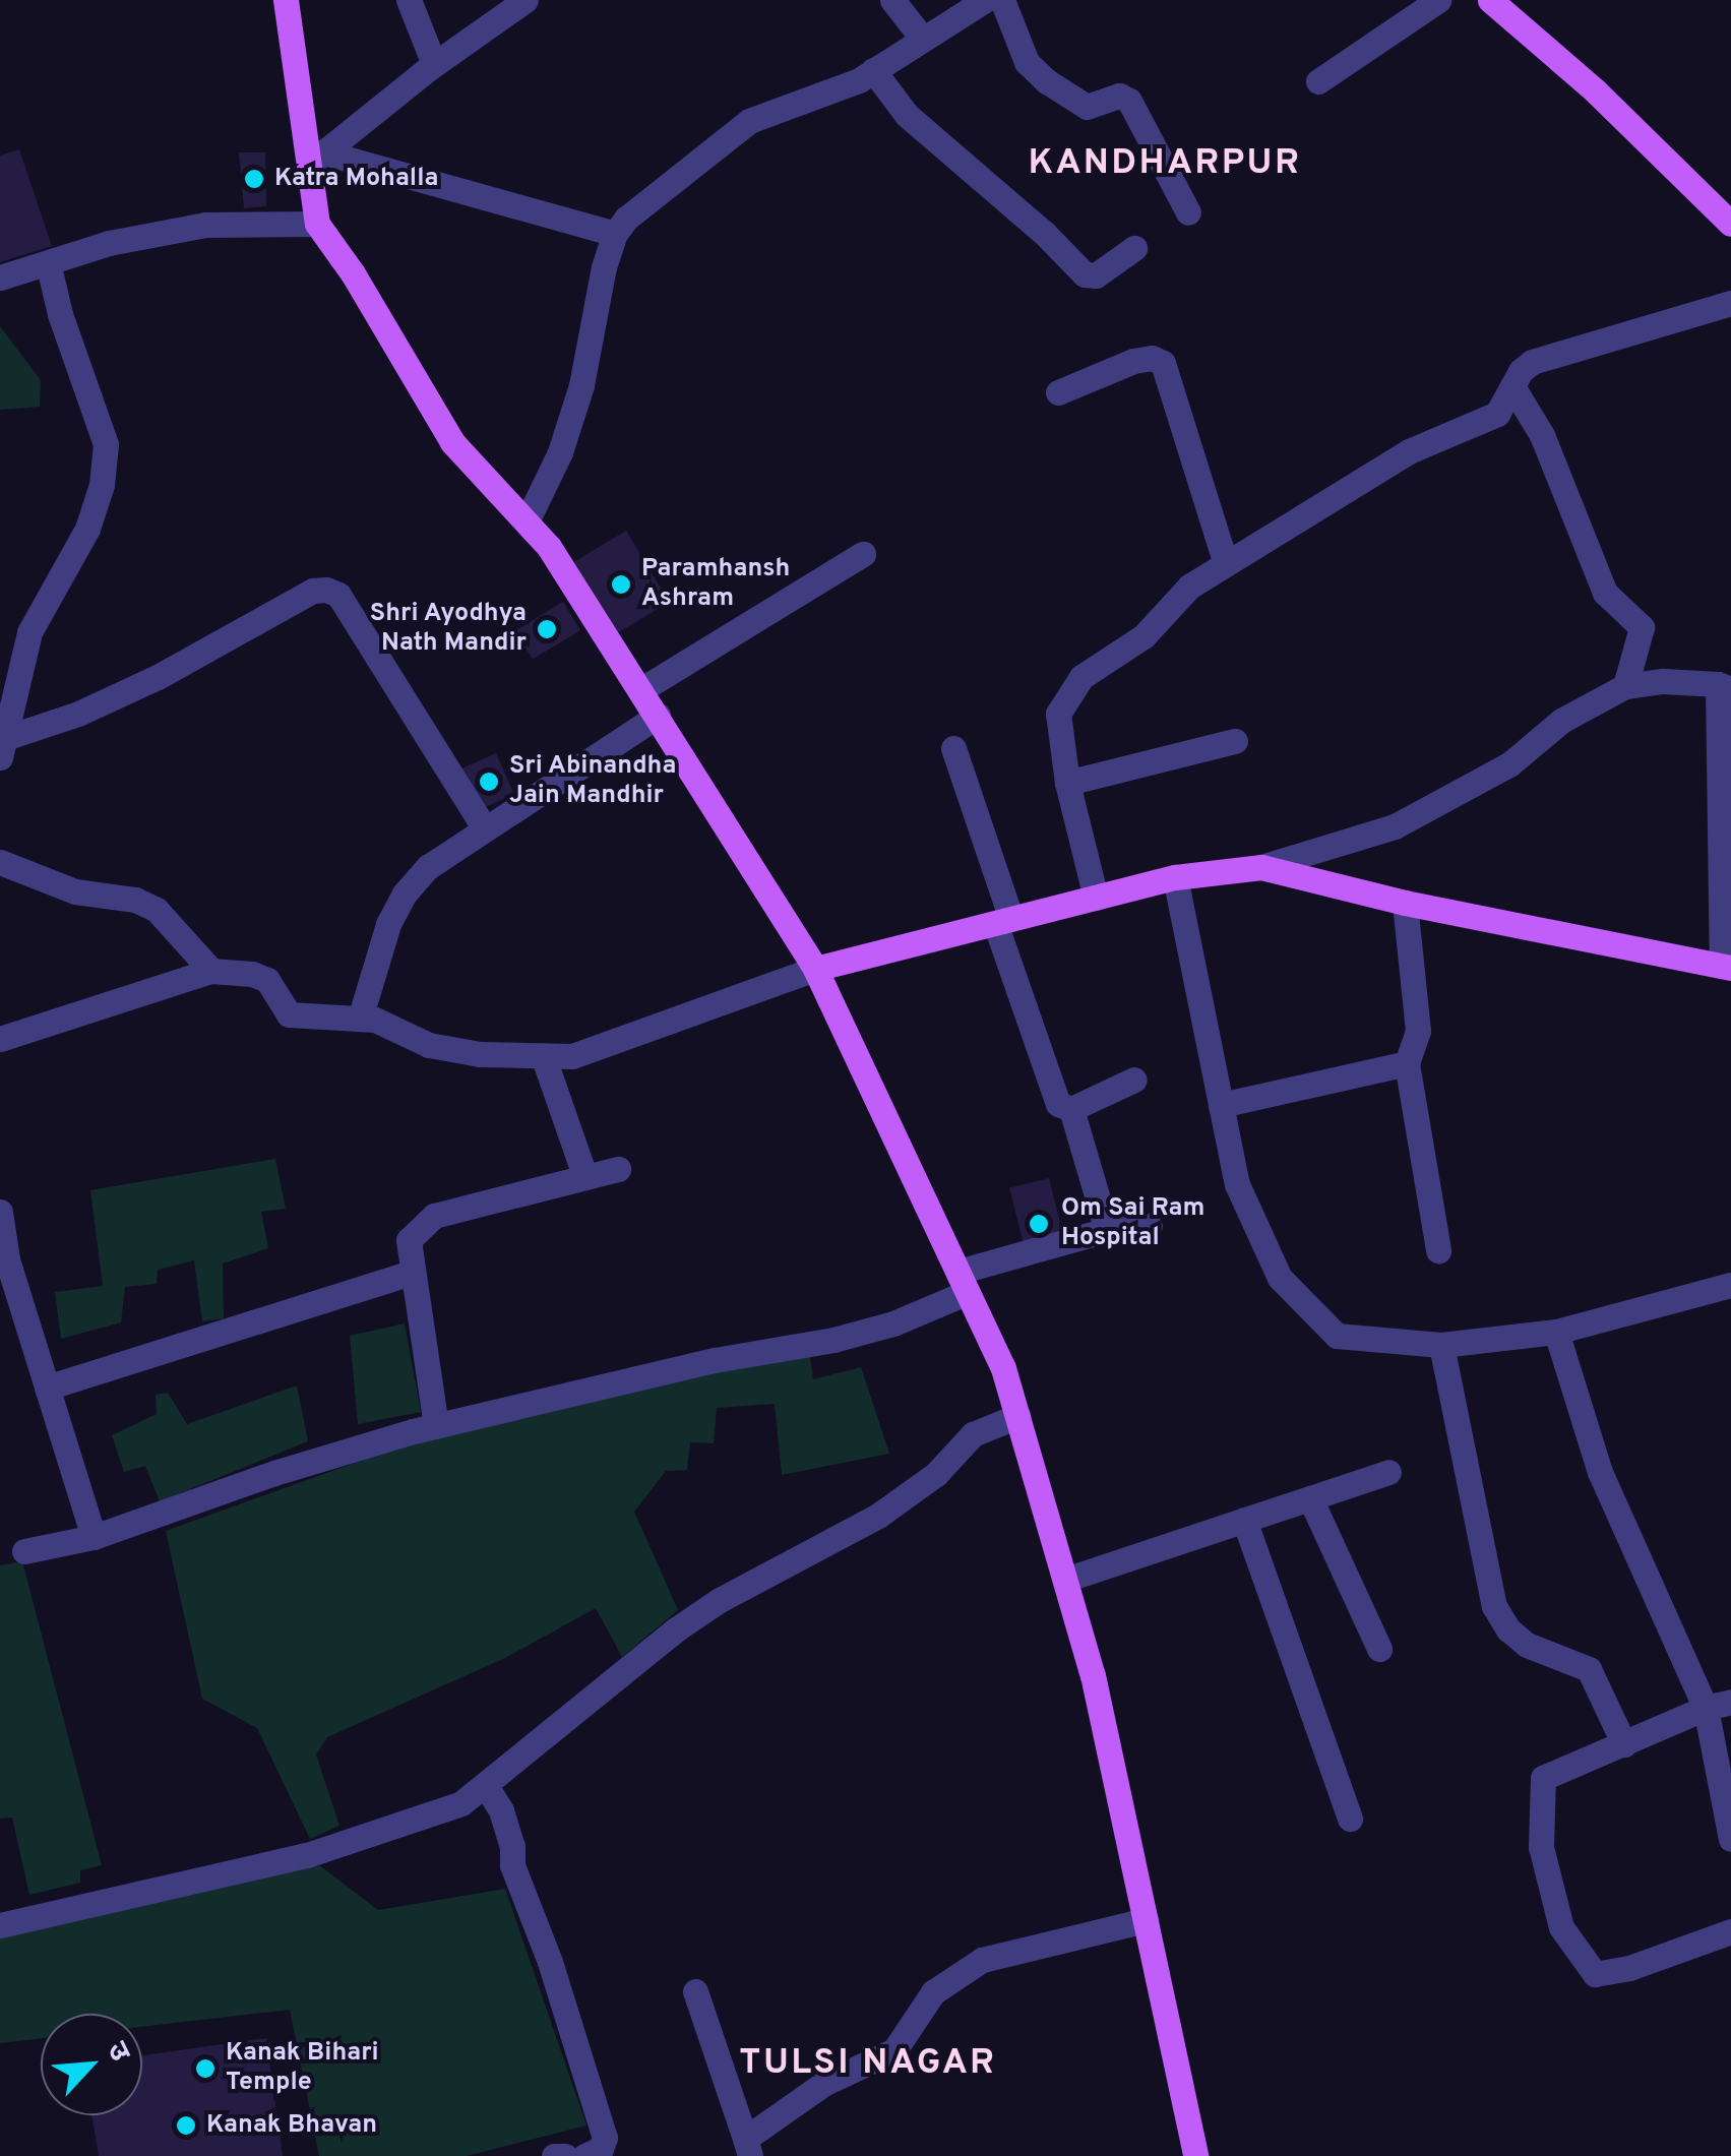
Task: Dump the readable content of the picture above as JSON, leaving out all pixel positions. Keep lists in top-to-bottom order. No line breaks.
{"districts":["KANDHARPUR","TULSI NAGAR"],"places":["Katra Mohalla","Paramhansh Ashram","Shri Ayodhya Nath Mandir","Sri Abinandha Jain Mandhir","Om Sai Ram Hospital","Kanak Bihari Temple","Kanak Bhavan"],"north":"top right"}
